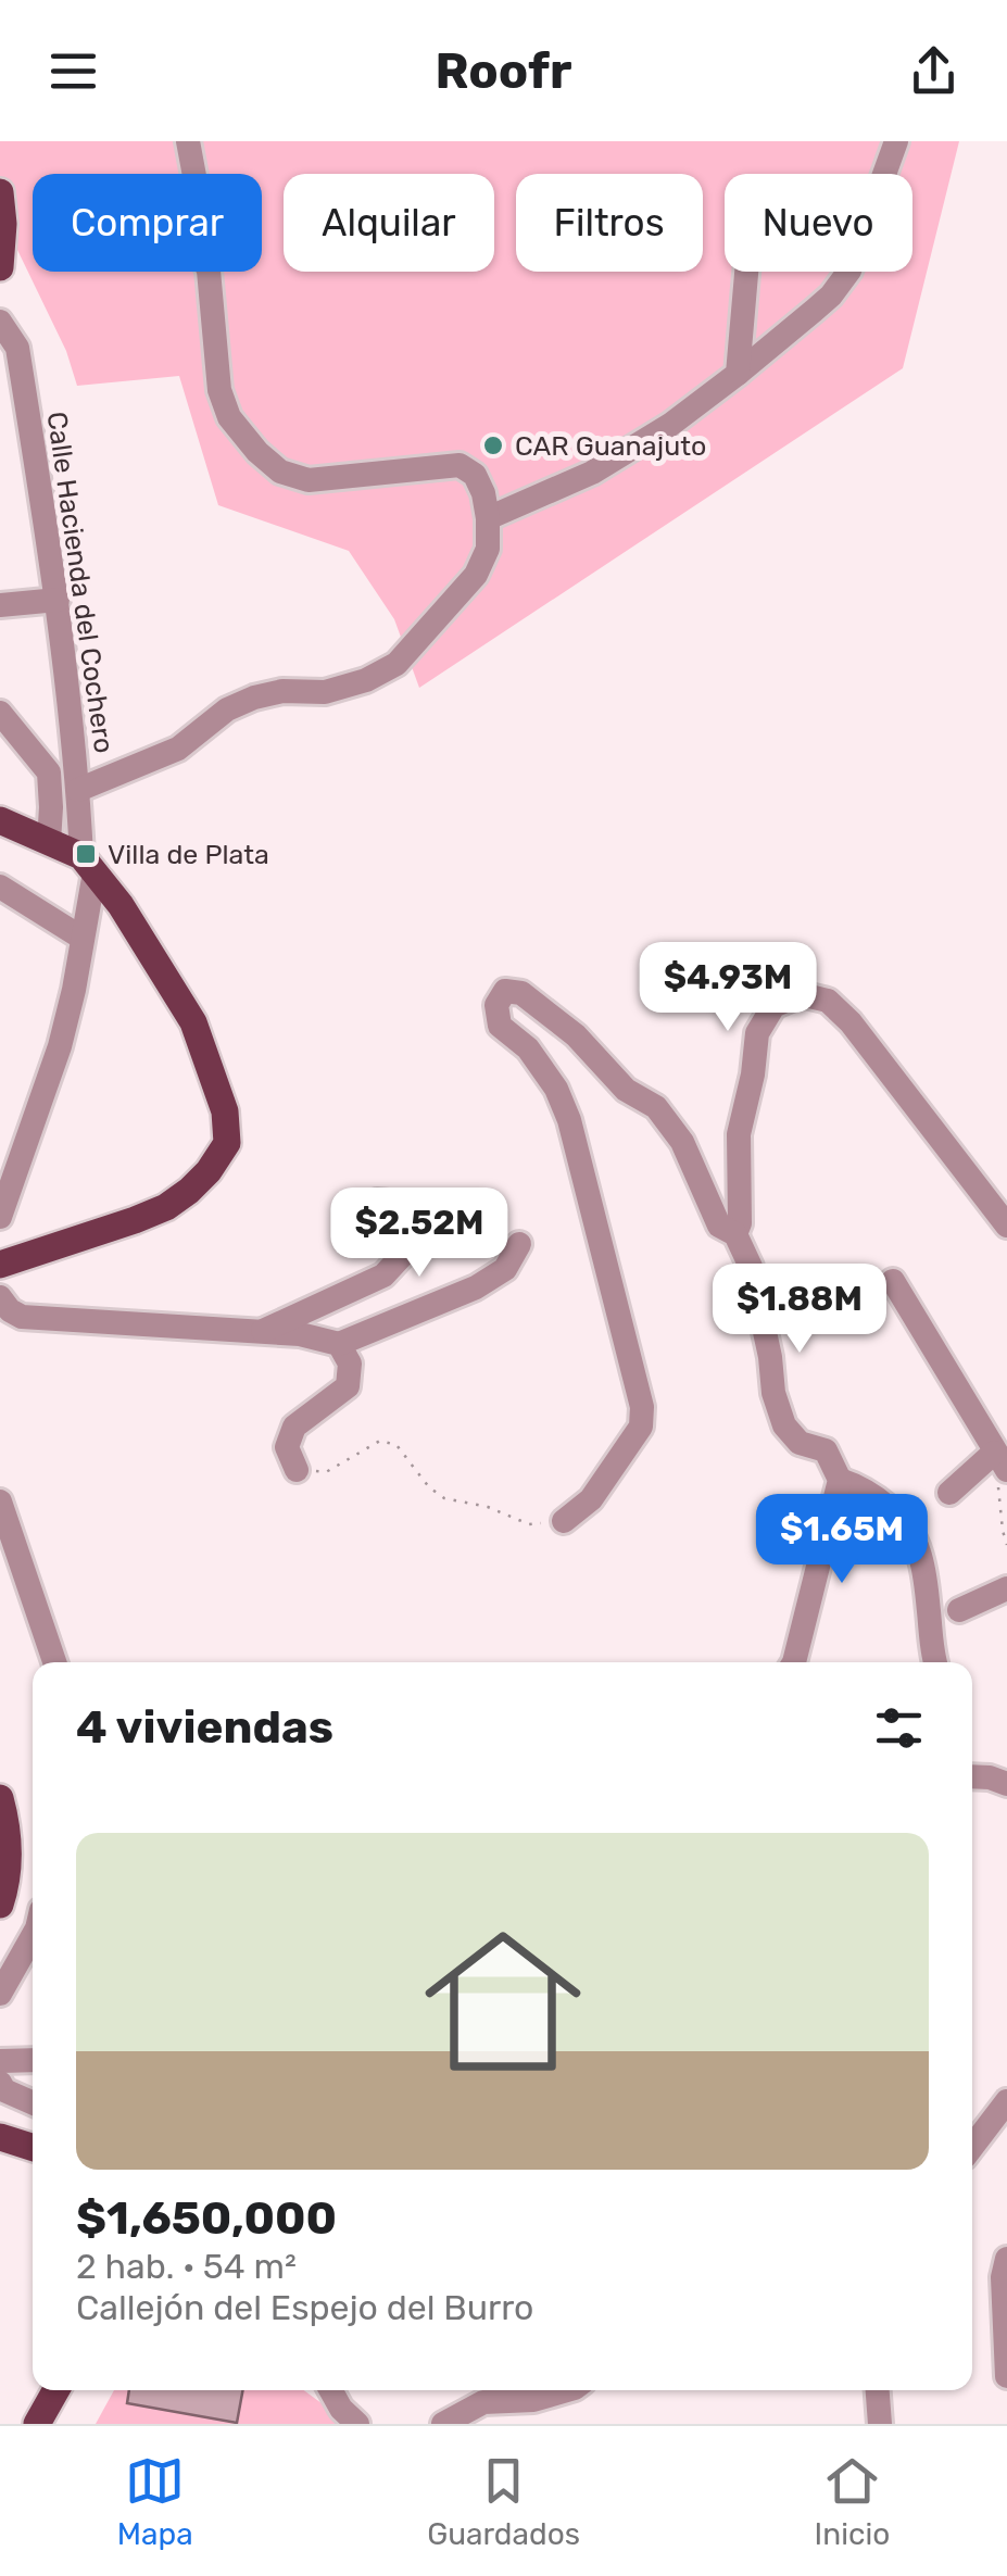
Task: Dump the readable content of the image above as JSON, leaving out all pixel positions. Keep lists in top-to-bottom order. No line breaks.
{"streets":{"street":["Calle Hacienda del Cochero"]},"places":{"other":["CAR Guanajuto"],"transit":["Villa de Plata"]},"page":{"header":"Roofr","chip":["Comprar","Alquilar","Filtros","Nuevo"],"price":["$4.93M","$2.52M","$1.88M","$1.65M"],"heading":"4 viviendas","list":[{"name":"$1,650,000","note":"2 hab. · 54 m² · Callejón del Espejo del Burro"}],"tabs":["Mapa","Guardados","Inicio"]}}
